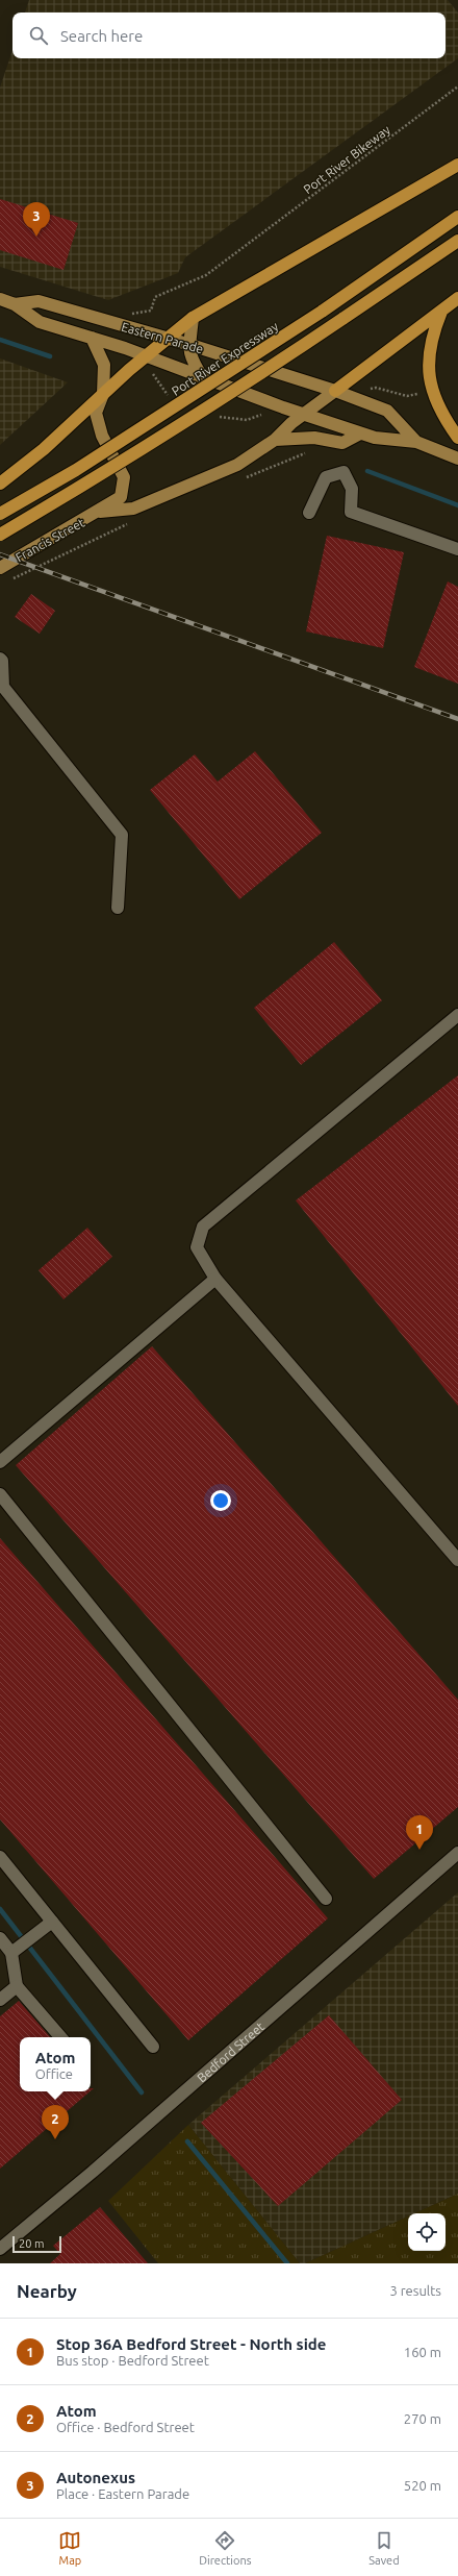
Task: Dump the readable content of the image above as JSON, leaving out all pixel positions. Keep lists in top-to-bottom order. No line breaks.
{"streets":{"highway":["Port River Expressway"],"main road":["Eastern Parade","Francis Street"],"street":["Bedford Street"],"path":["Port River Bikeway"]},"scale_bar":"20 m","page":{"search":"Search here","pins":["3","1","2"],"popup":["Atom","Office"],"scale":"20 m","heading":["Nearby","3 results"],"list":[{"mark":"1","name":"Stop 36A Bedford Street - North side","note":"Bus stop · Bedford Street","value":"160 m"},{"mark":"2","name":"Atom","note":"Office · Bedford Street","value":"270 m"},{"mark":"3","name":"Autonexus","note":"Place · Eastern Parade","value":"520 m"}],"nav":["Map","Directions","Saved"]}}
